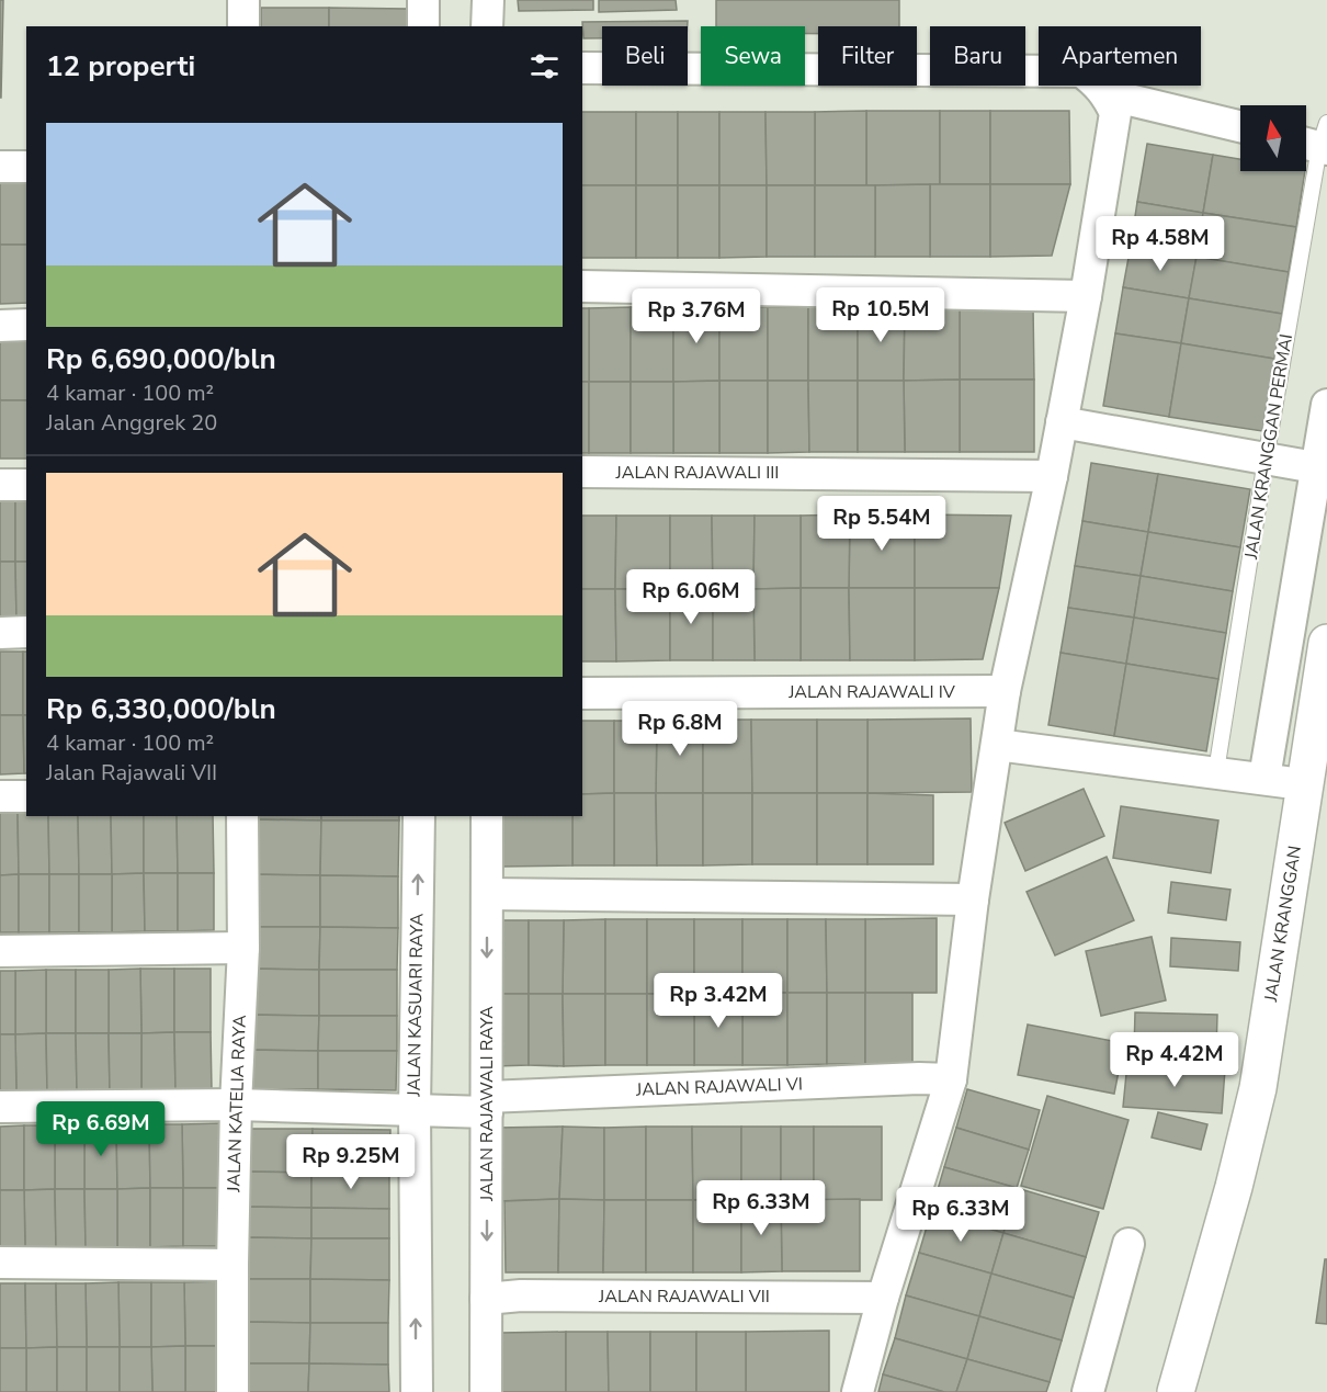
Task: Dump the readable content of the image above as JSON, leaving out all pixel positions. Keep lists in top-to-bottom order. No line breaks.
{"streets":{"main road":["JALAN KRANGGAN"],"street":["JALAN RAJAWALI III","JALAN RAJAWALI IV","JALAN KASUARI RAYA","JALAN RAJAWALI VI","JALAN KATELIA RAYA","JALAN RAJAWALI RAYA","JALAN RAJAWALI VII"],"lane":["JALAN KRANGGAN PERMAI"]},"crossings":[["JALAN KASUARI RAYA","JALAN RAJAWALI VI"],["JALAN RAJAWALI VI","JALAN KATELIA RAYA"],["JALAN RAJAWALI VI","JALAN RAJAWALI RAYA"],["JALAN RAJAWALI RAYA","JALAN RAJAWALI VII"]],"one_way":["JALAN KASUARI RAYA","JALAN RAJAWALI RAYA"],"north":"top","page":{"chip":["Beli","Sewa","Filter","Baru","Apartemen"],"heading":"12 properti","list":[{"name":"Rp 6,690,000/bln","note":"4 kamar · 100 m² · Jalan Anggrek 20"},{"name":"Rp 6,330,000/bln","note":"4 kamar · 100 m² · Jalan Rajawali VII"}],"price":["Rp 4.58M","Rp 10.5M","Rp 3.76M","Rp 5.54M","Rp 6.06M","Rp 6.8M","Rp 3.42M","Rp 4.42M","Rp 6.69M","Rp 9.25M","Rp 6.33M","Rp 6.33M"]}}
